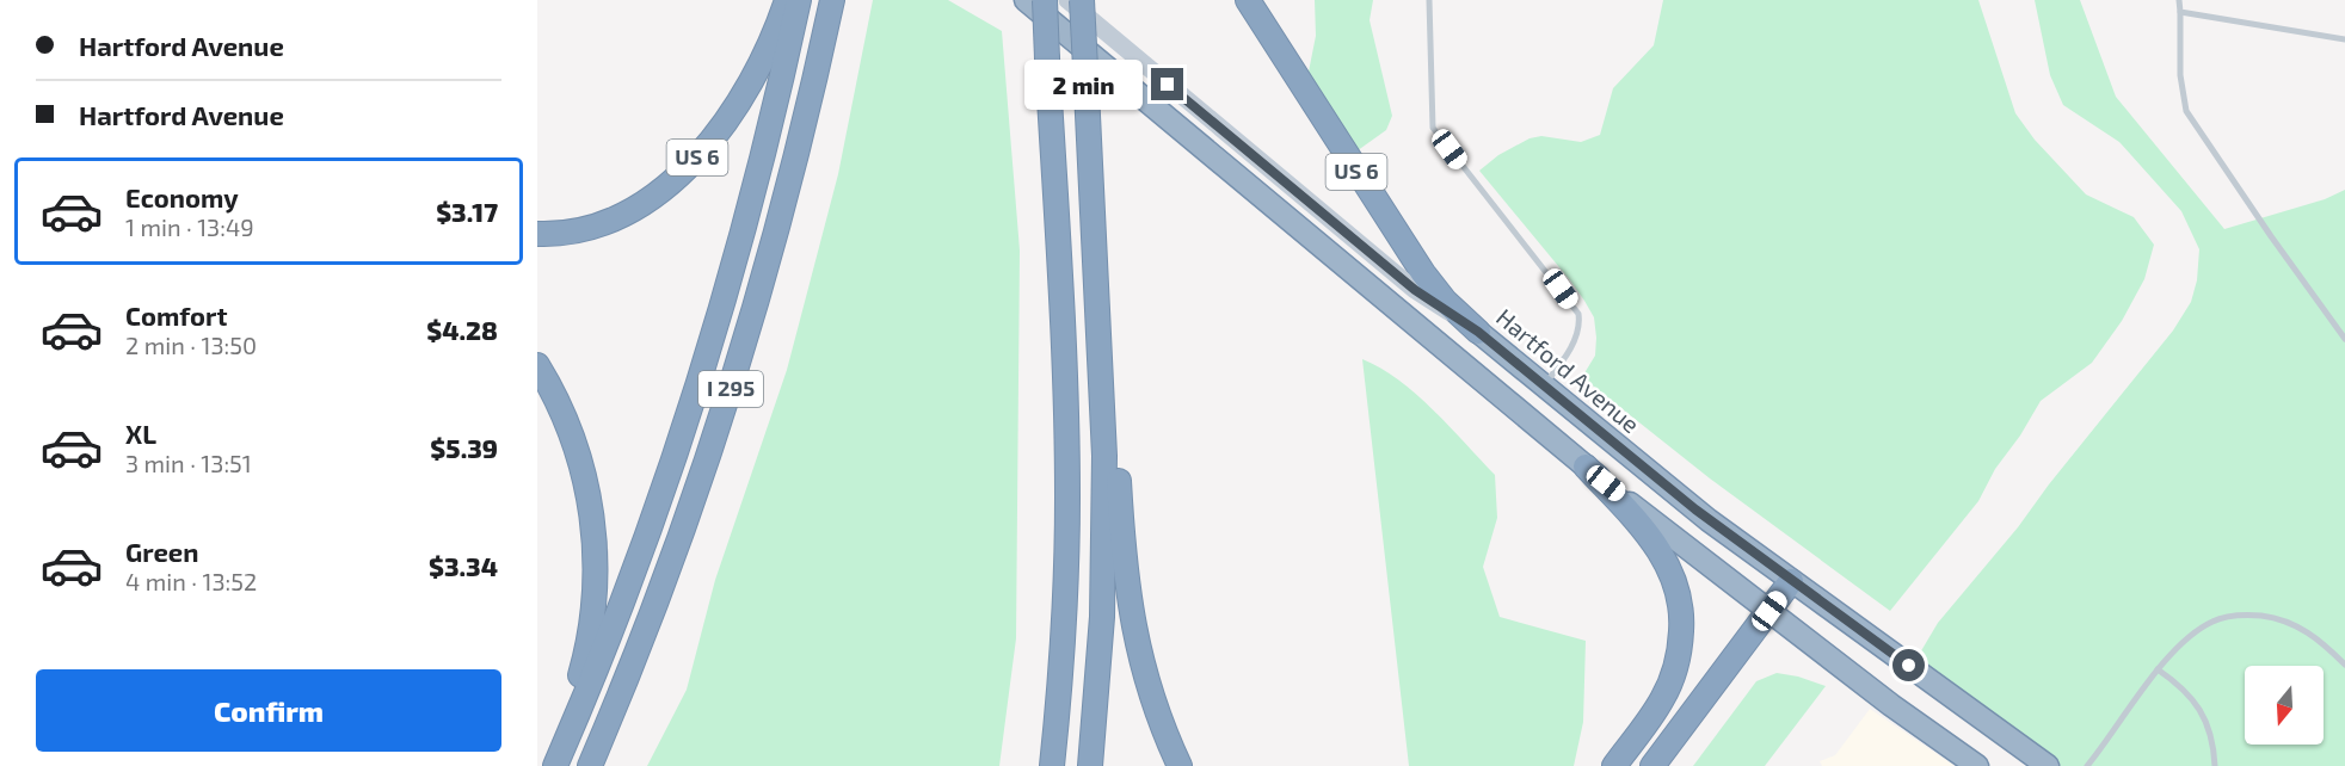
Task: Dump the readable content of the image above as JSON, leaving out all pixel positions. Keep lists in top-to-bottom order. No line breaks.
{"streets":{"highway":["US 6","Hartford Avenue","I 295"]},"crossings":[["US 6","Hartford Avenue"]],"north":"bottom","page":{"banner":["Hartford Avenue","Hartford Avenue"],"bubble":"2 min","list":[{"name":"Economy","note":"1 min · 13:49","value":"$3.17"},{"name":"Comfort","note":"2 min · 13:50","value":"$4.28"},{"name":"XL","note":"3 min · 13:51","value":"$5.39"},{"name":"Green","note":"4 min · 13:52","value":"$3.34"}],"buttons":"Confirm"}}
